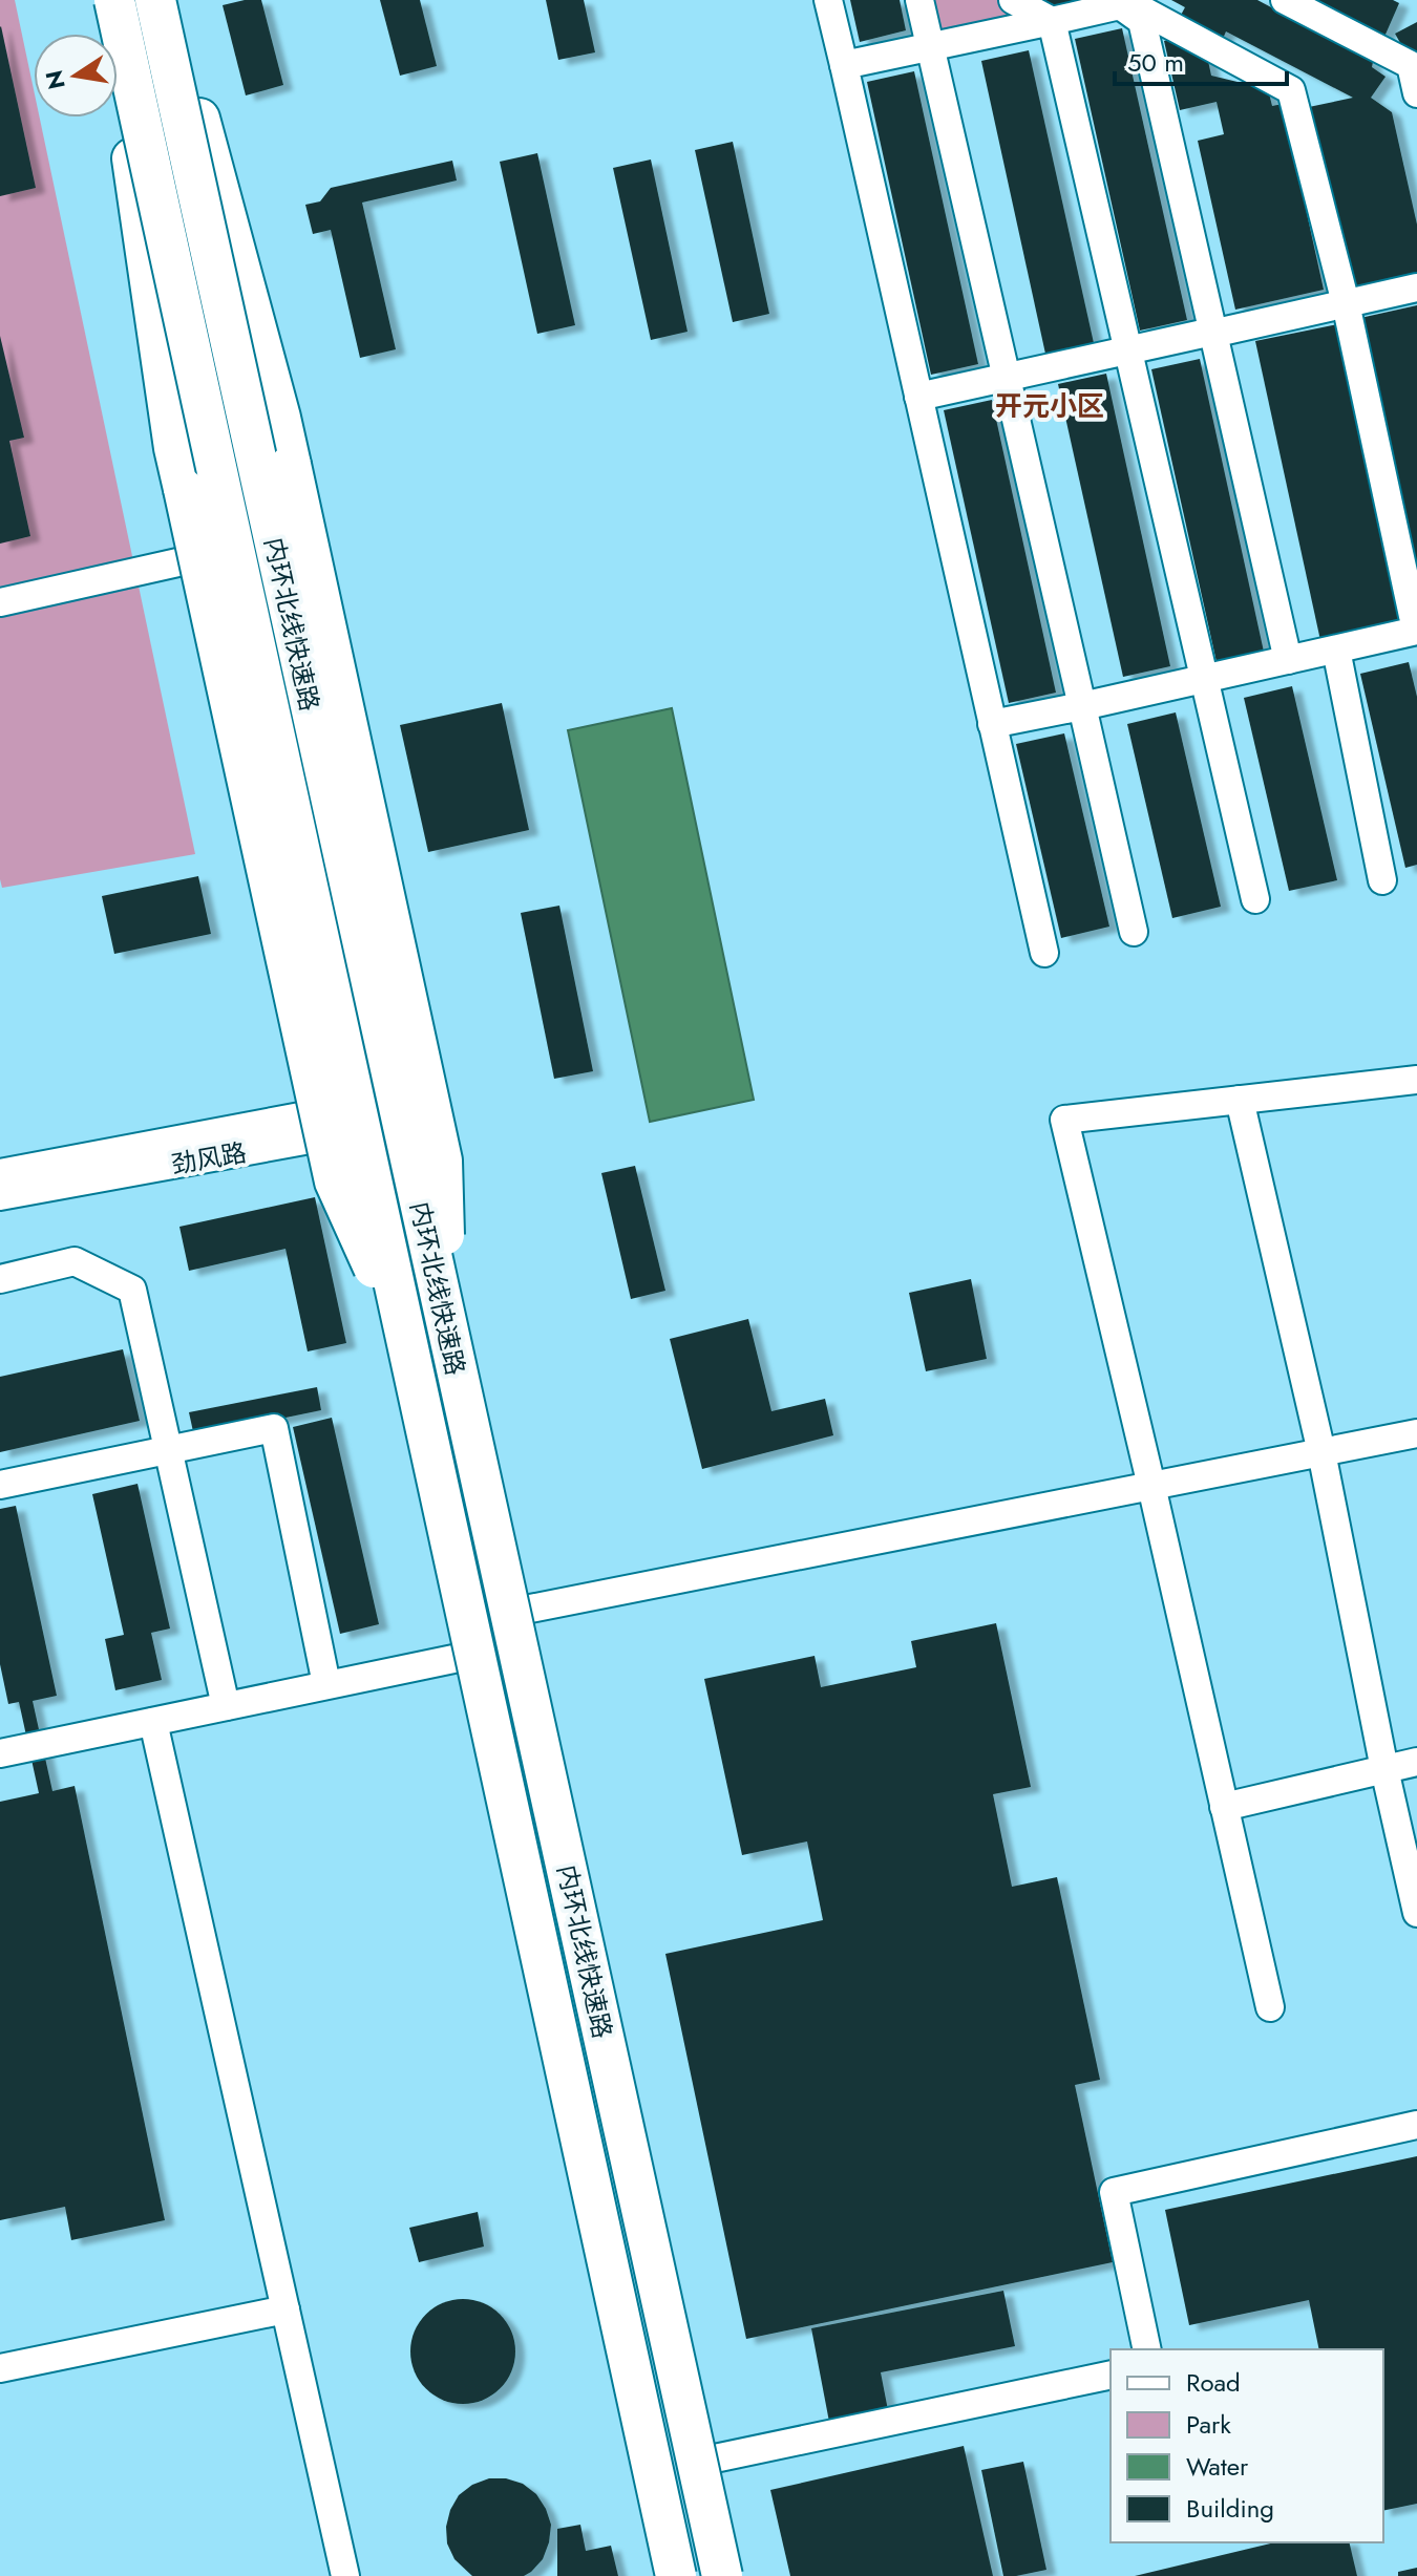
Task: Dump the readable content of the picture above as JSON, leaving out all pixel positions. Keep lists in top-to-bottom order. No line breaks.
{"streets":{"highway":["内环北线快速路"],"street":["劲风路"]},"districts":["开元小区"],"legend":["Road","Park","Water","Building"],"scale_bar":"50 m","north":"left"}
